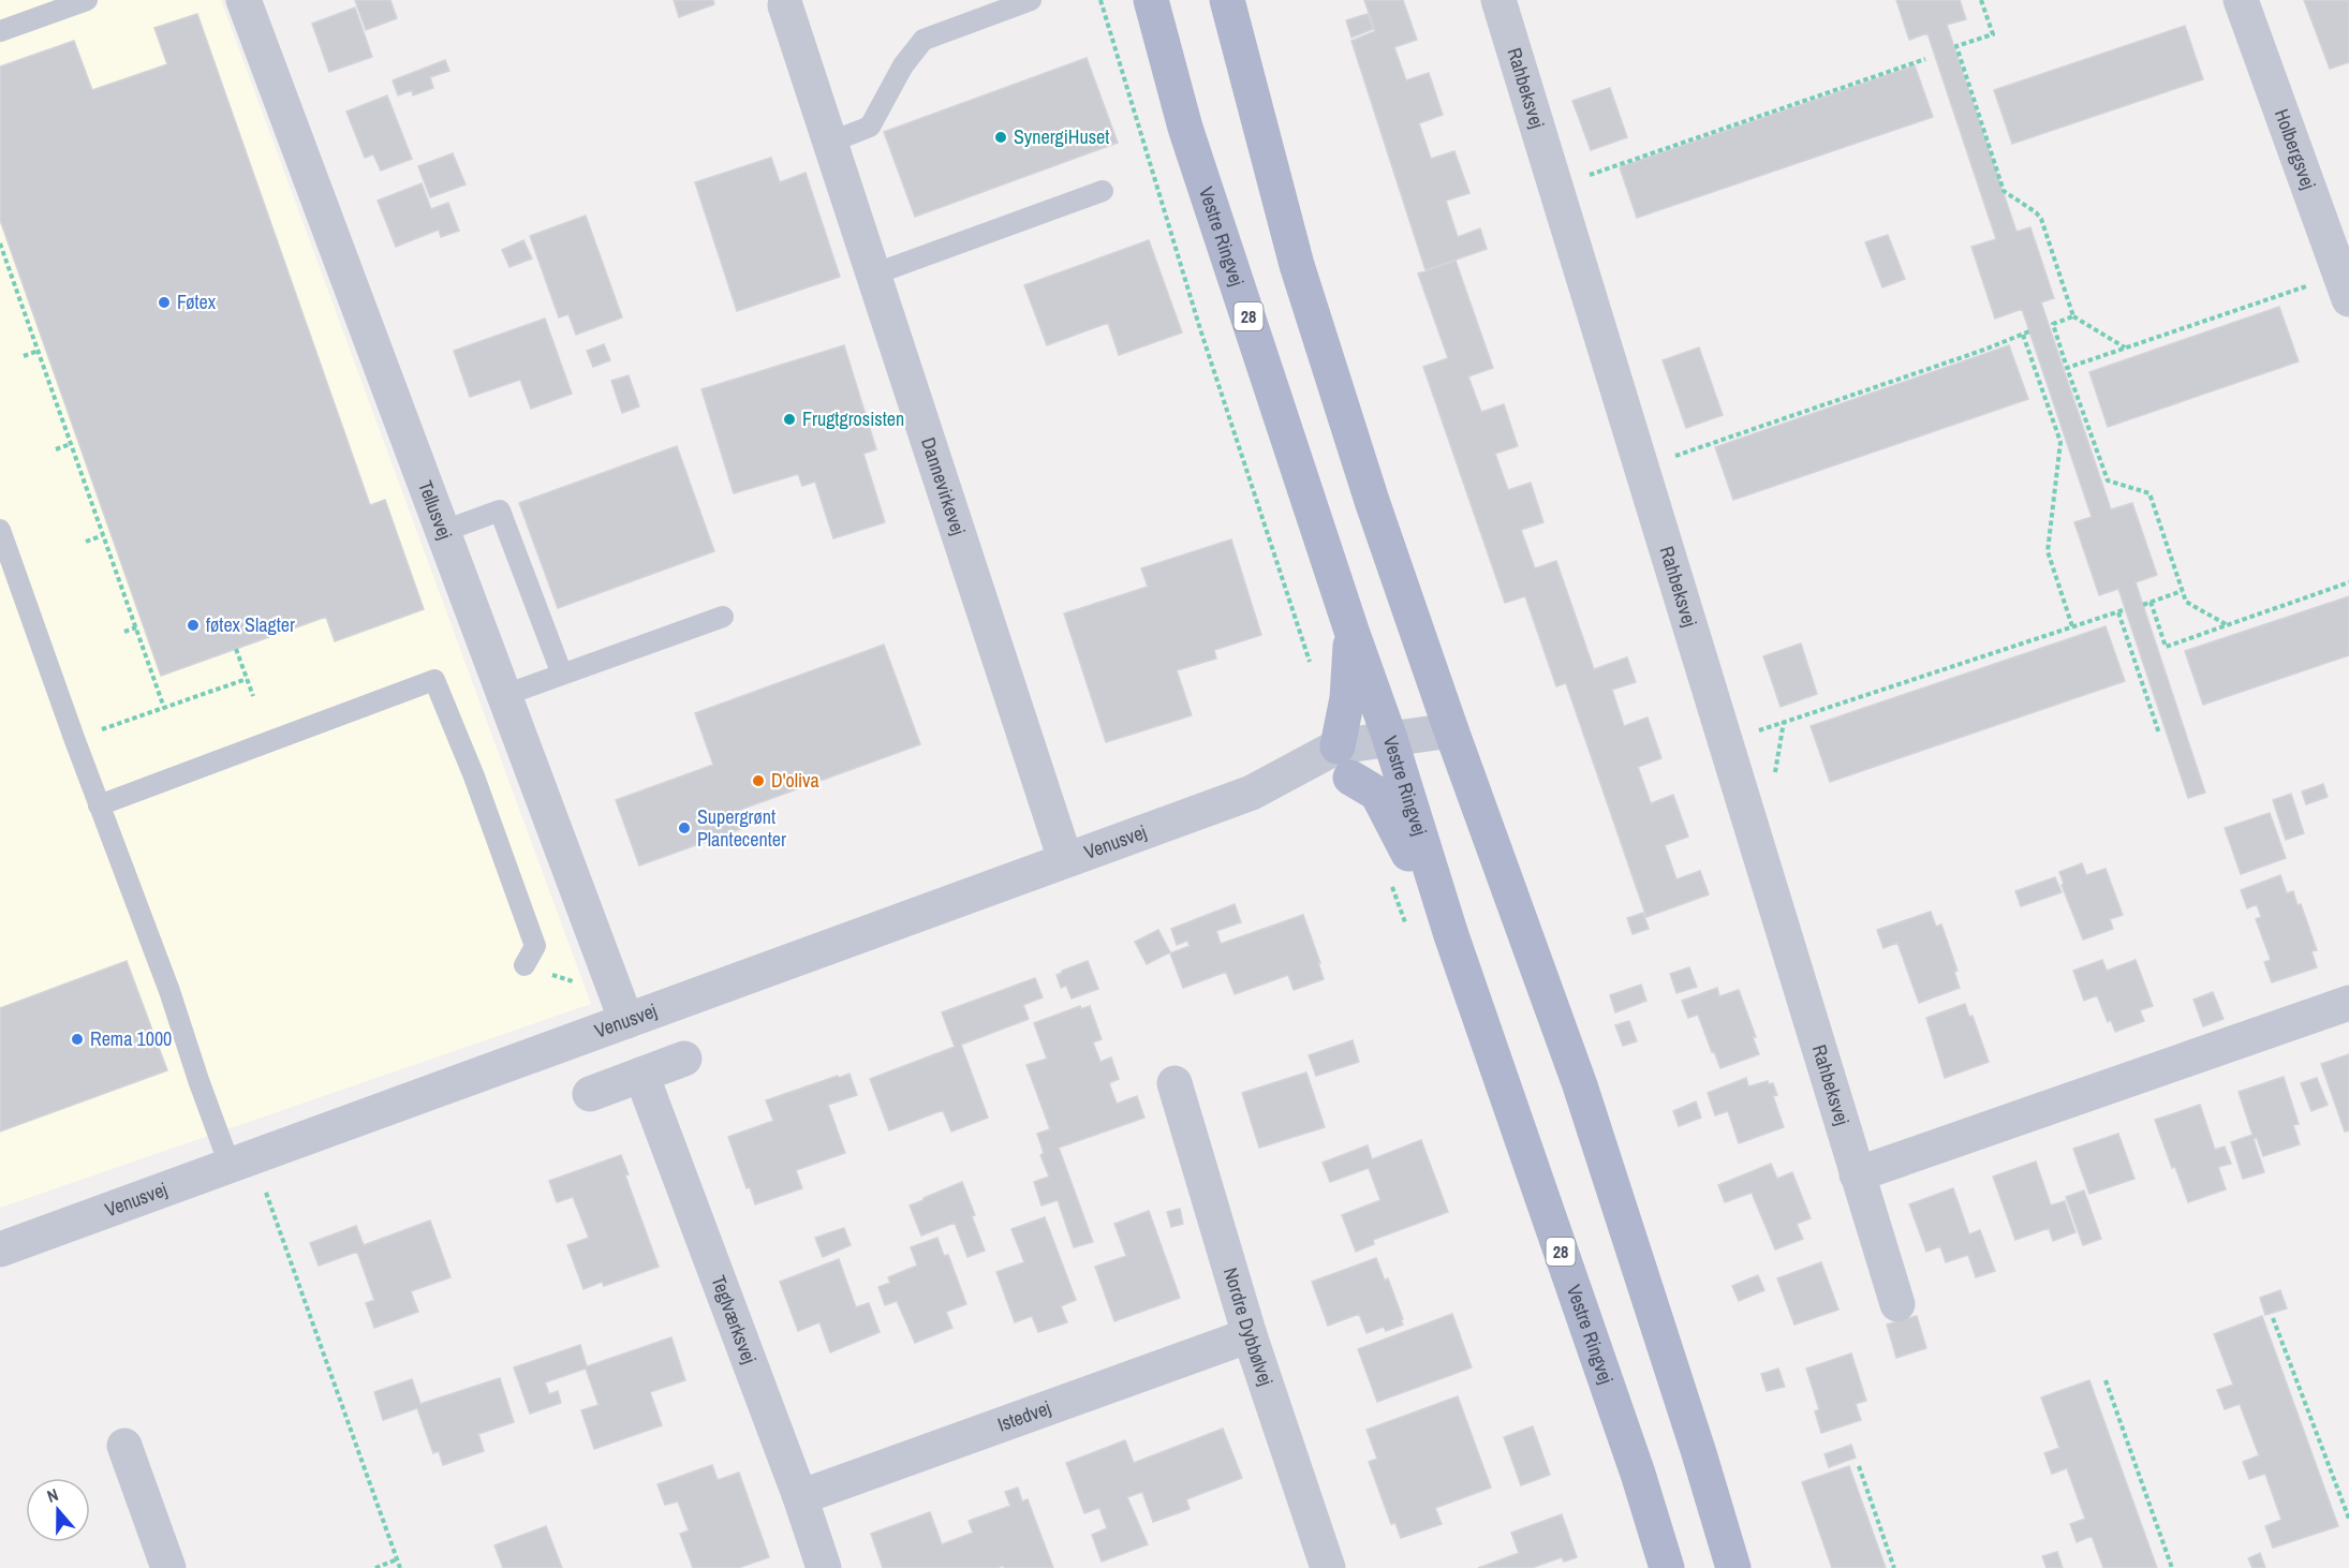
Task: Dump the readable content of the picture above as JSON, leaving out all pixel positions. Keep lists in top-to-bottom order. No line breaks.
{"streets":{"main road":["Vestre Ringvej","28"],"street":["Rahbeksvej","Holbergsvej","Dannevirkevej","Tellusvej","Venusvej","Teglværksvej","Nordre Dybbølvej","Istedvej"]},"crossings":[["Vestre Ringvej","28"],["Vestre Ringvej","Venusvej"],["28","Venusvej"],["Dannevirkevej","Venusvej"],["Tellusvej","Venusvej"],["Teglværksvej","Istedvej"],["Nordre Dybbølvej","Istedvej"]],"places":["SynergiHuset","Føtex","Frugtgrosisten","føtex Slagter","D'oliva","Supergrønt Plantecenter","Rema 1000"],"north":"top"}
